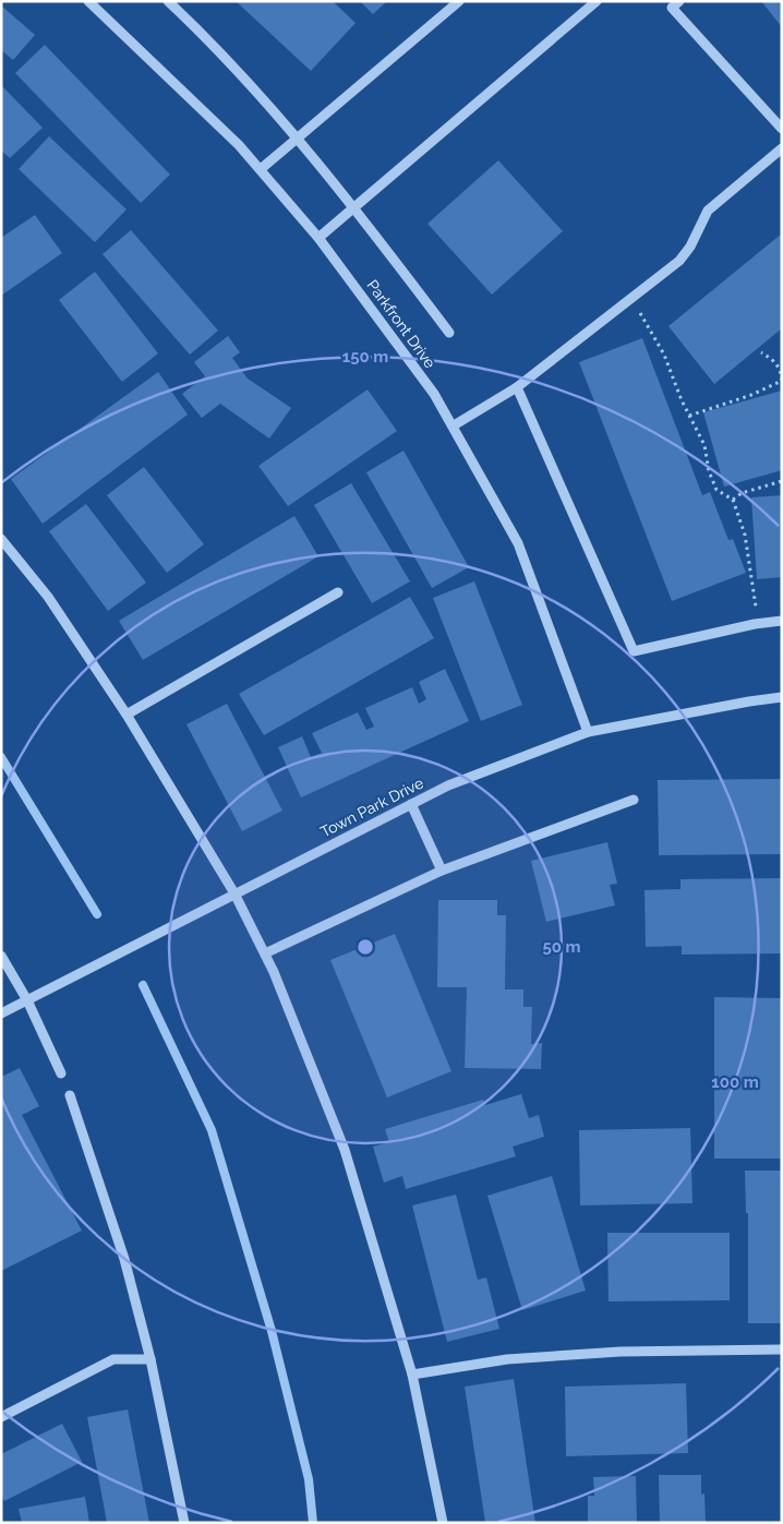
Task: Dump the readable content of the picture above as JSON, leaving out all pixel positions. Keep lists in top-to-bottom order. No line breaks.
{"streets":{"street":["Parkfront Drive","Town Park Drive"]},"crossings":[["Parkfront Drive","Town Park Drive"]],"rings":["150 m","50 m","100 m"]}
